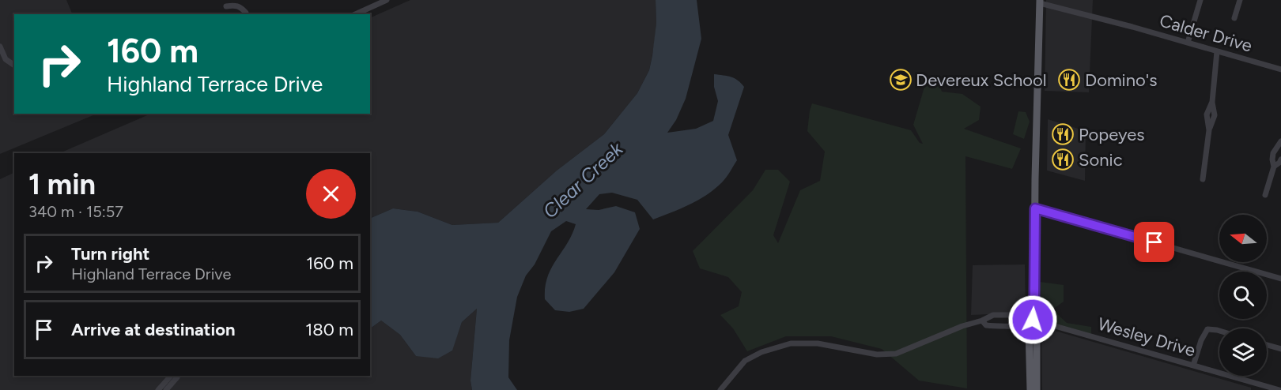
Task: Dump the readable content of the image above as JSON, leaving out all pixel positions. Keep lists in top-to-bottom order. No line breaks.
{"streets":{"street":["Calder Drive","Wesley Drive"]},"water":["Clear Creek"],"places":{"school or university":["Devereux School"],"restaurant":["Domino's","Popeyes","Sonic"]},"north":"left","page":{"turn":["160 m","Highland Terrace Drive"],"heading":["1 min","340 m · 15:57"],"list":[{"name":"Turn right","note":"Highland Terrace Drive","value":"160 m"},{"name":"Arrive at destination","value":"180 m"}]}}
